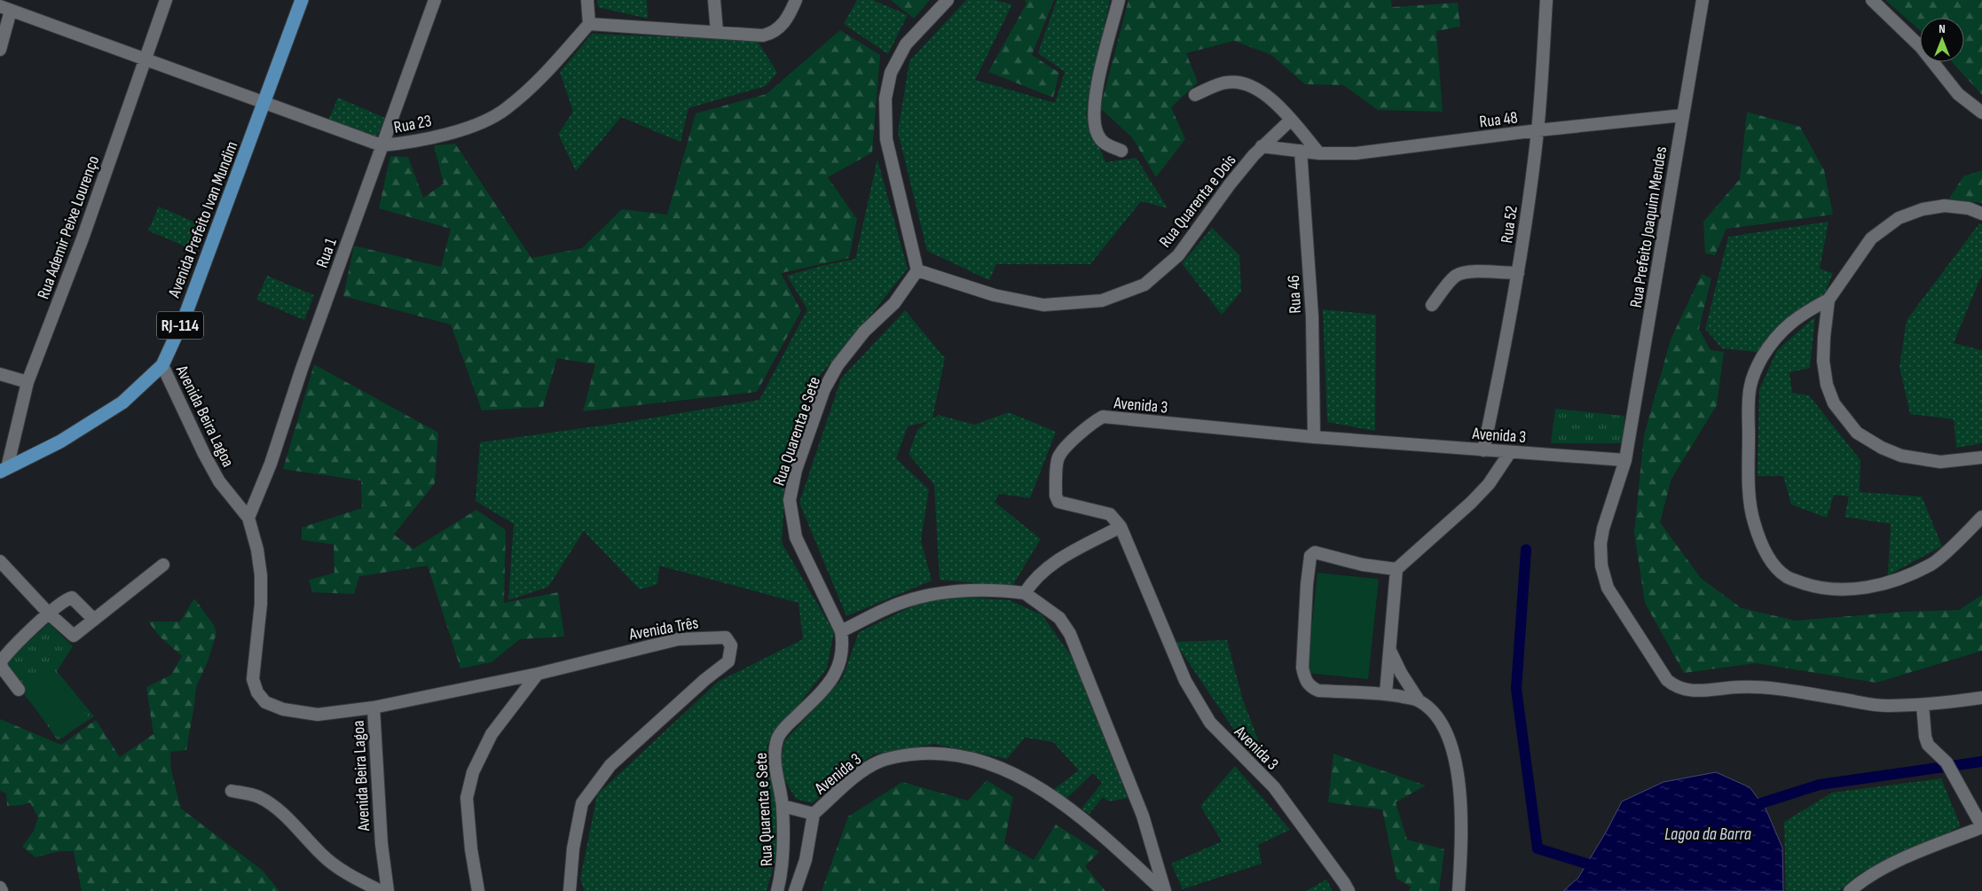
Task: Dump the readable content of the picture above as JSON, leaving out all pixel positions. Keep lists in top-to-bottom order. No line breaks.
{"streets":{"main road":["Avenida Prefeito Ivan Mundim","RJ-114"],"street":["Rua 48","Rua 23","Rua Quarenta e Dois","Rua 52","Rua Ademir Peixe Lourenço","Rua Prefeito Joaquim Mendes","Rua 1","Rua 46","Avenida 3","Avenida Beira Lagoa","Rua Quarenta e Sete","Avenida Três"]},"crossings":[["Rua 48","Rua Quarenta e Dois"],["Rua 48","Rua 52"],["Rua 48","Rua Prefeito Joaquim Mendes"],["Rua 48","Rua 46"],["Rua 23","Avenida Prefeito Ivan Mundim"],["Rua 23","Rua Ademir Peixe Lourenço"],["Rua 23","Rua 1"],["Rua Quarenta e Dois","Rua Quarenta e Sete"],["Avenida Prefeito Ivan Mundim","Rua Ademir Peixe Lourenço"],["Avenida Prefeito Ivan Mundim","Avenida Beira Lagoa"],["Rua 52","Avenida 3"],["Rua Prefeito Joaquim Mendes","Avenida 3"],["Rua 1","Avenida Beira Lagoa"],["Rua 46","Avenida 3"],["Avenida 3","Rua Quarenta e Sete"],["Avenida Beira Lagoa","Avenida Três"]],"water":["Lagoa da Barra"],"north":"top"}
